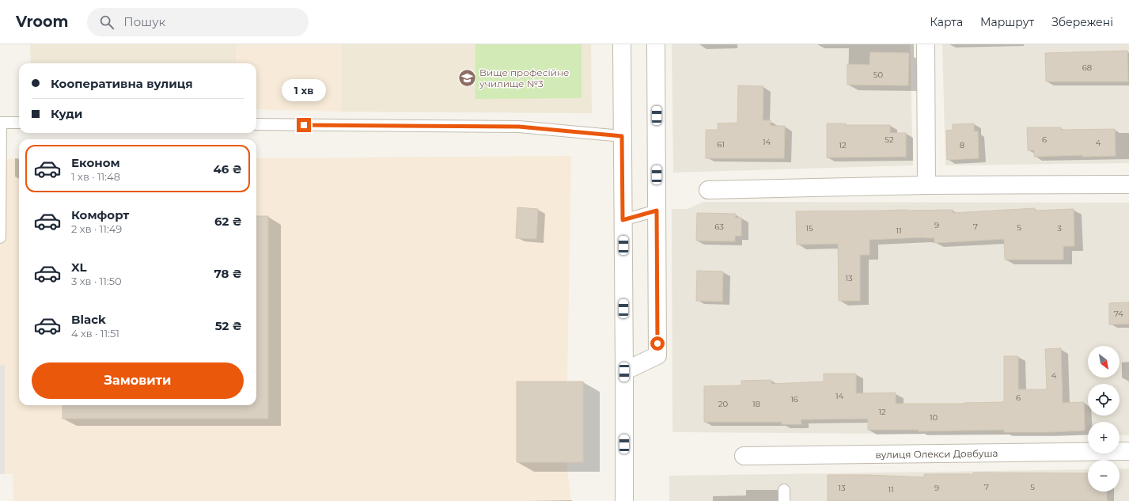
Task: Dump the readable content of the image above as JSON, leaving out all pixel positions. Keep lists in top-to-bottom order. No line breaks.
{"streets":{"street":["вулиця Олекси Довбуша"]},"places":{"school or university":["Вище професійне училище №3"]},"house_numbers":["68","50","52","6","14","4","61","12","8","9","63","7","5","15","3","11","13","74","4","14","6","16","20","18","12","10","7","5","13","9","11"],"north":"bottom right","page":{"header":"Vroom","search":"Пошук","nav":["Карта","Маршрут","Збережені"],"banner":["Кооперативна вулиця","Куди"],"bubble":"1 хв","list":[{"name":"Економ","note":"1 хв · 11:48","value":"46 ₴"},{"name":"Комфорт","note":"2 хв · 11:49","value":"62 ₴"},{"name":"XL","note":"3 хв · 11:50","value":"78 ₴"},{"name":"Black","note":"4 хв · 11:51","value":"52 ₴"}],"map_buttons":["+","−"],"buttons":"Замовити"}}
